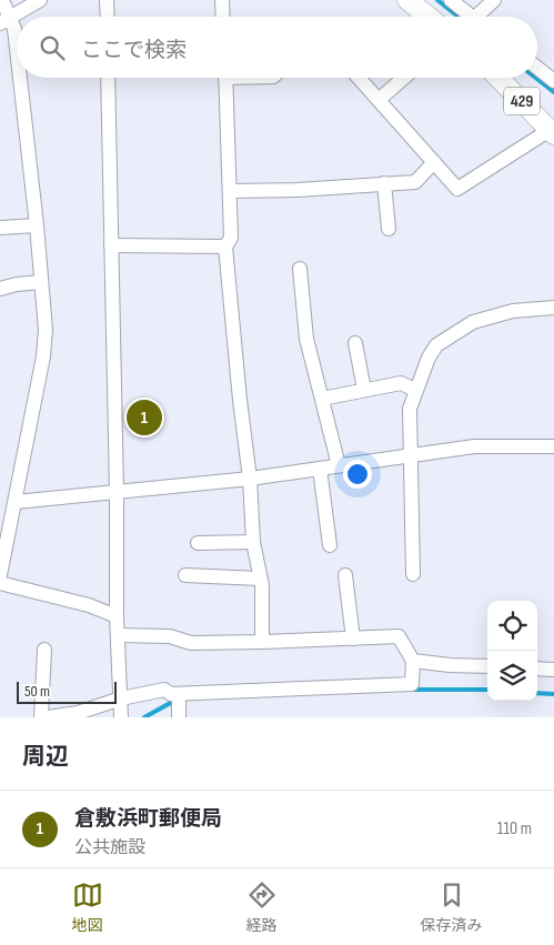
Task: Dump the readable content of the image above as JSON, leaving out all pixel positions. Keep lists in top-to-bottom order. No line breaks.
{"streets":{"highway":["429"]},"scale_bar":"50 m","page":{"search":"ここで検索","pins":"1","scale":"50 m","heading":"周辺","list":[{"mark":"1","name":"倉敷浜町郵便局","note":"公共施設","value":"110 m"}],"nav":["地図","経路","保存済み"]}}
